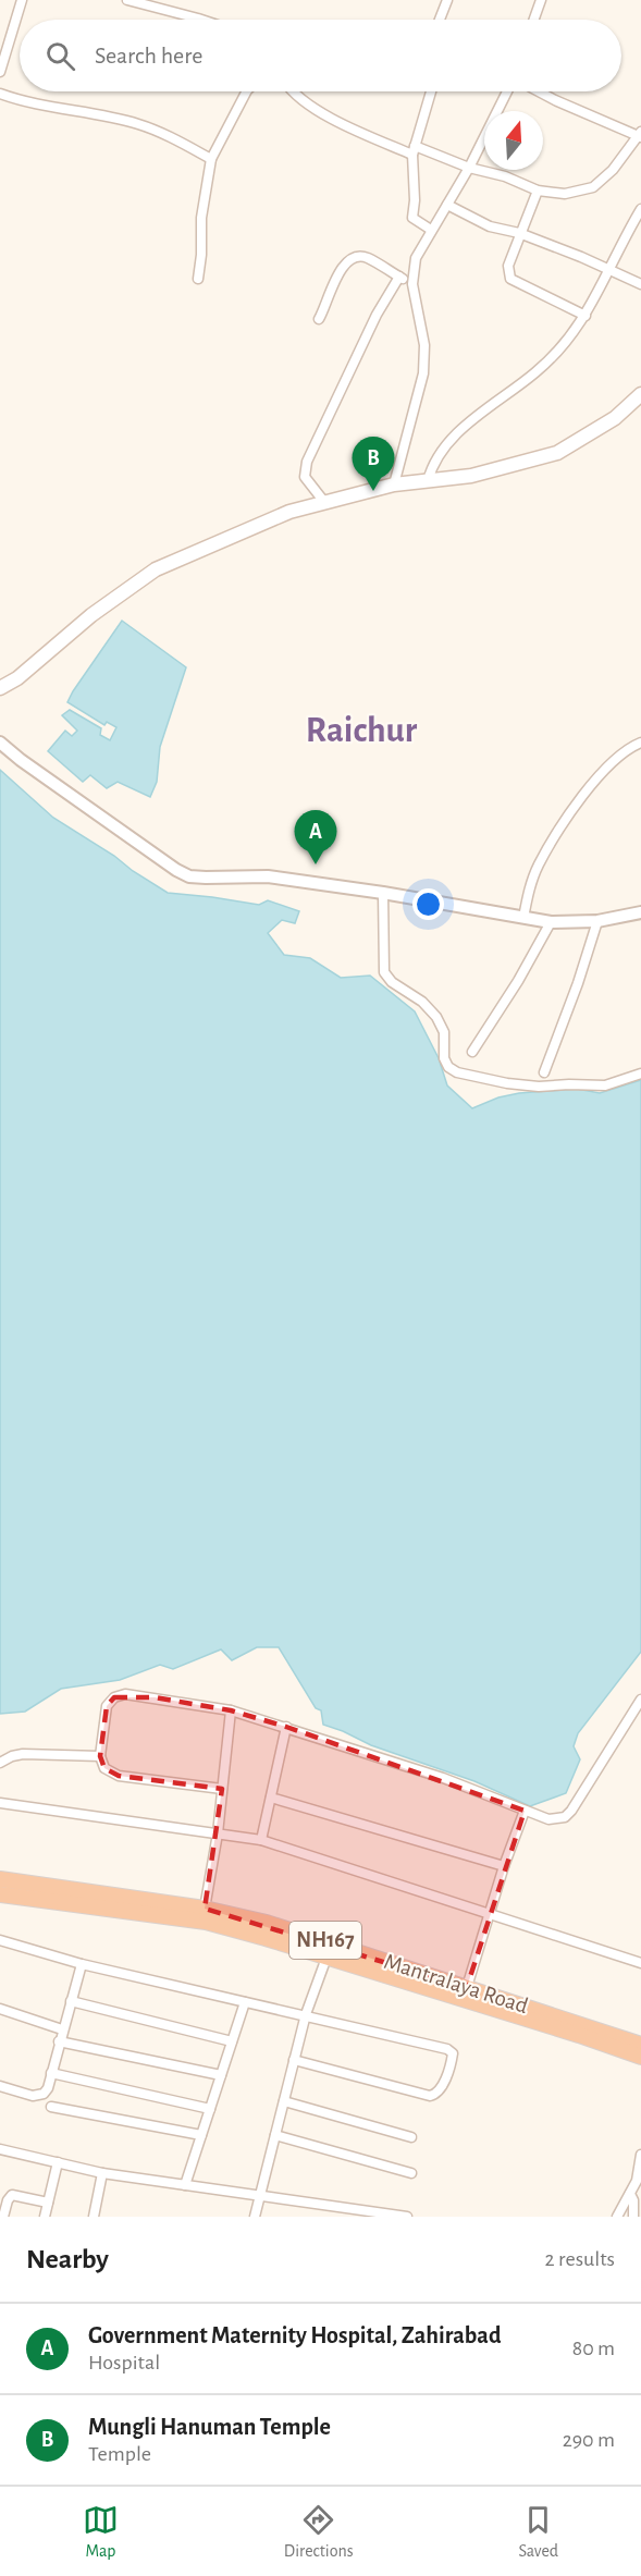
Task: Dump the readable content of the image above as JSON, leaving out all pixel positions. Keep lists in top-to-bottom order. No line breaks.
{"streets":{"highway":["NH167","Mantralaya Road"]},"districts":["Raichur"],"north":"top","page":{"search":"Search here","pins":["B","A"],"heading":["Nearby","2 results"],"list":[{"mark":"A","name":"Government Maternity Hospital, Zahirabad","note":"Hospital","value":"80 m"},{"mark":"B","name":"Mungli Hanuman Temple","note":"Temple","value":"290 m"}],"nav":["Map","Directions","Saved"]}}
